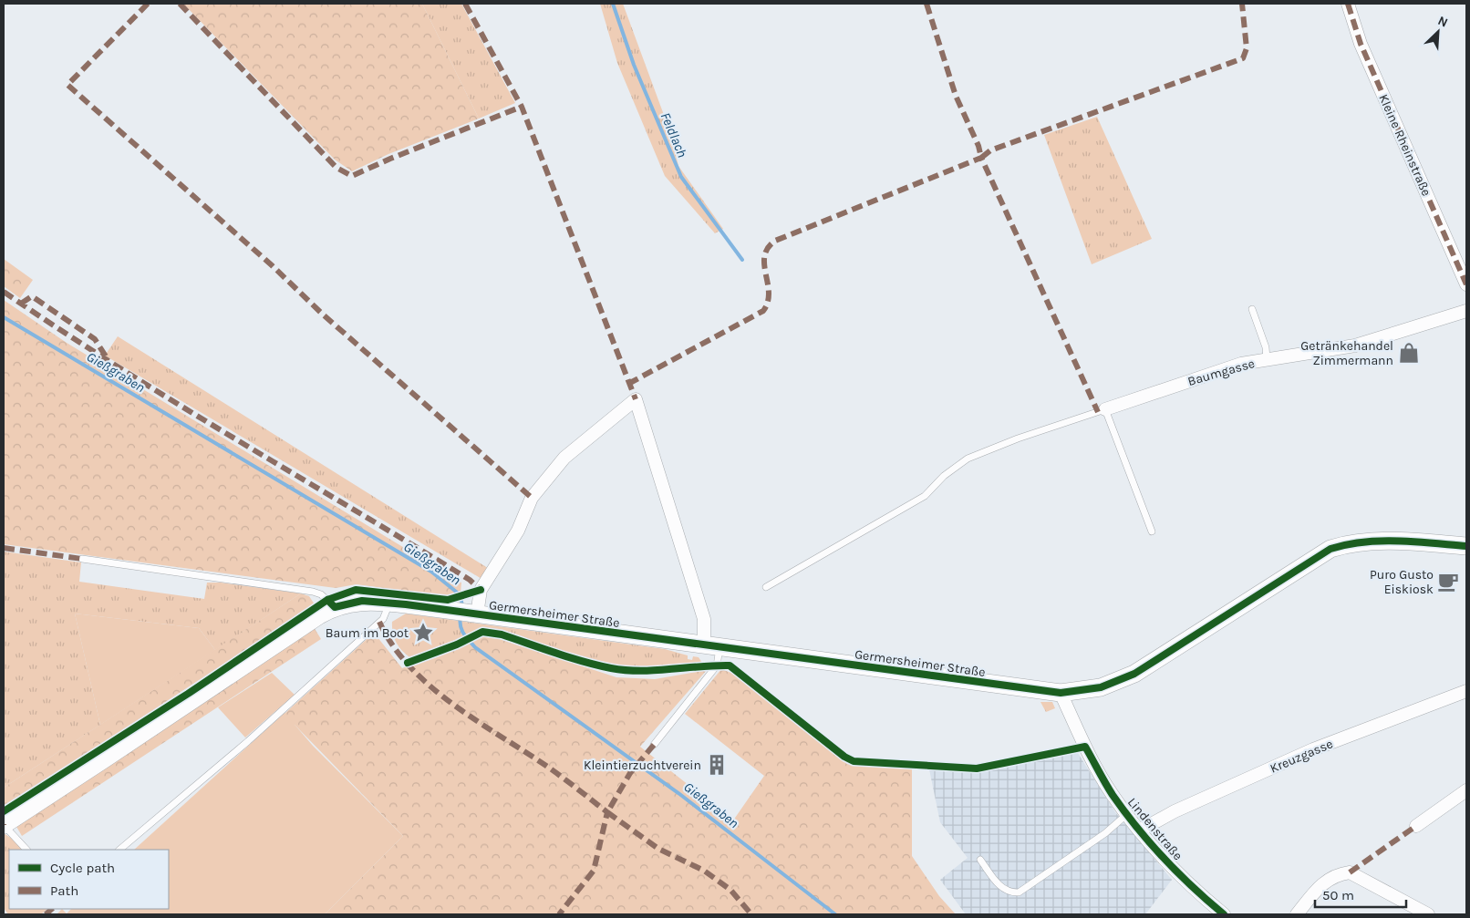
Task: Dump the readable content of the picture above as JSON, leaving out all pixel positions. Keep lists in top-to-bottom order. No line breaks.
{"streets":{"street":["Kleine Rheinstraße","Baumgasse","Germersheimer Straße","Kreuzgasse","Lindenstraße"]},"crossings":[["Germersheimer Straße","Lindenstraße"],["Kreuzgasse","Lindenstraße"]],"water":["Feldlach","Gießgraben"],"places":{"shop":["Getränkehandel Zimmermann"],"cafe":["Puro Gusto Eiskiosk"],"place":["Baum im Boot"],"building":["Kleintierzuchtverein"]},"legend":["Cycle path","Path"],"scale_bar":"50 m","north":"top right"}
